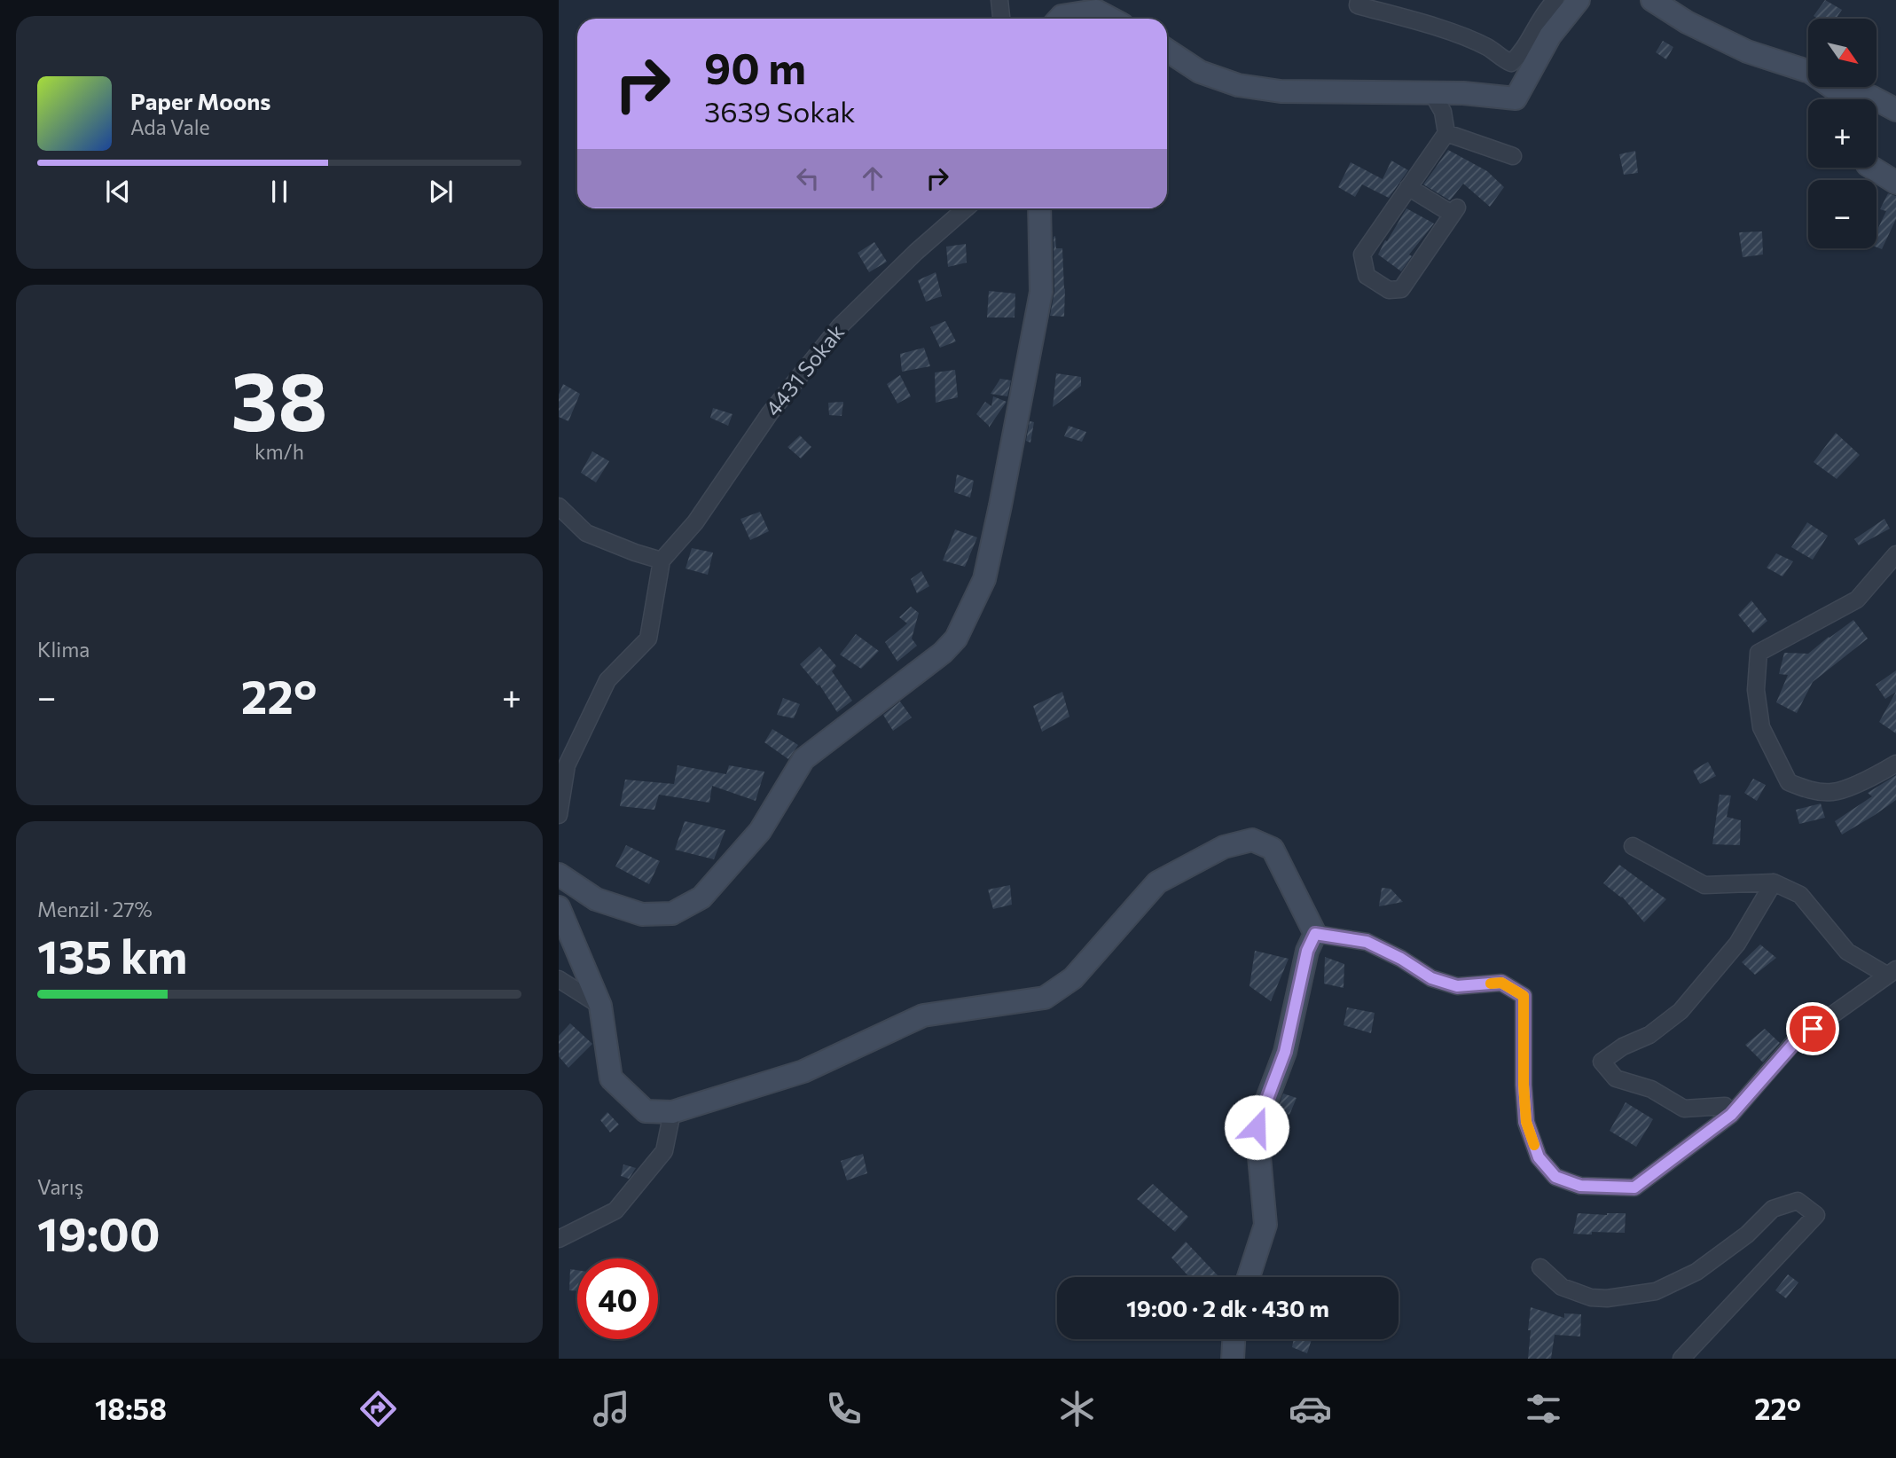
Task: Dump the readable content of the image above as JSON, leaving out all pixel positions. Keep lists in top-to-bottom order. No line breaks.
{"streets":{"street":["4431 Sokak"]},"north":"bottom right","page":{"map_buttons":["+","−"],"turn":["90 m","3639 Sokak"],"song":["Paper Moons","Ada Vale"],"tile":[["38","km/h"],"Klima",["Menzil · 27%","135 km"],["Varış","19:00"]],"heat":["−","22°","+"],"limit":"40","trip":"19:00 · 2 dk · 430 m","tabs":["18:58","22°"]}}
